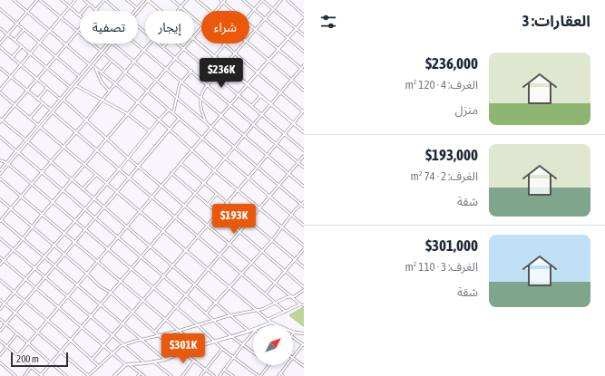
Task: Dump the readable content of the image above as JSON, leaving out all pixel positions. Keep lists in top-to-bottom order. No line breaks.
{"scale_bar":"200 m","north":"top right","page":{"heading":"العقارات: 3","chip":["شراء","إيجار","تصفية"],"list":[{"name":"$236,000","note":"الغرف: 4 · 120 m² · منزل"},{"name":"$193,000","note":"الغرف: 2 · 74 m² · شقة"},{"name":"$301,000","note":"الغرف: 3 · 110 m² · شقة"}],"price":["$236K","$193K","$301K"],"scale":"200 m"}}
